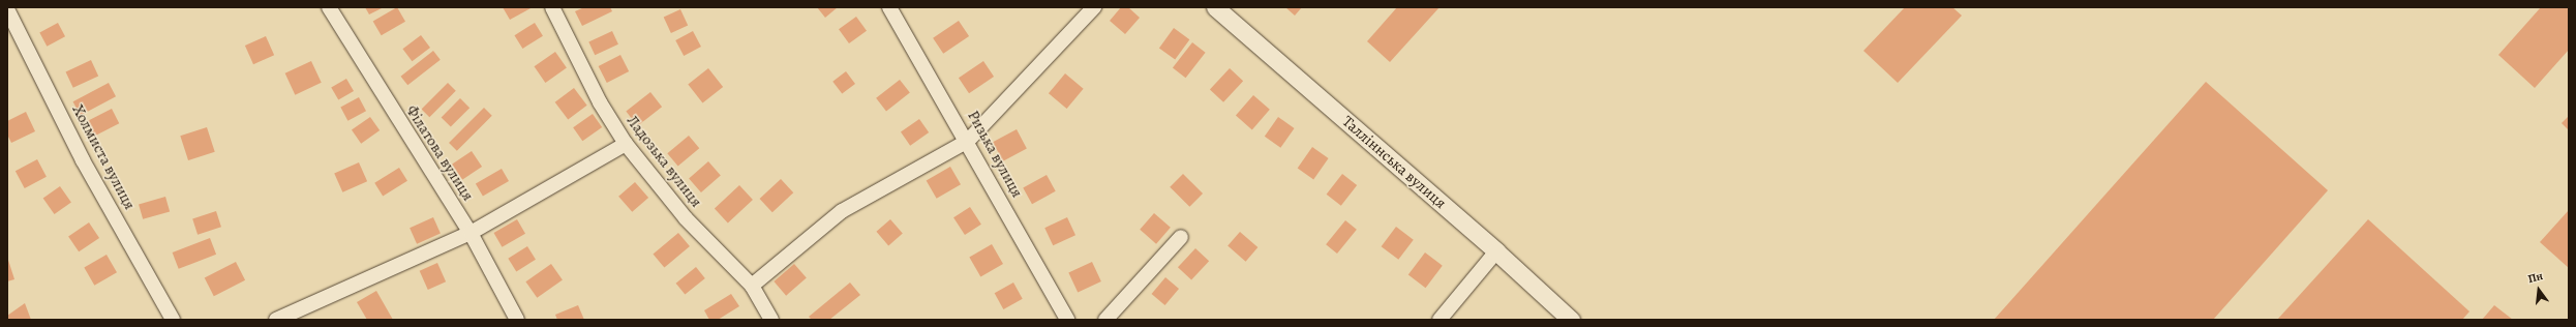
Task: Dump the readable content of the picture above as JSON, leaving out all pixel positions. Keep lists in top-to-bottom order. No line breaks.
{"streets":{"street":["Філатова вулиця","Ризька вулиця","Холмиста вулиця","Ладозька вулиця","Талліннська вулиця"]},"north":"top"}
